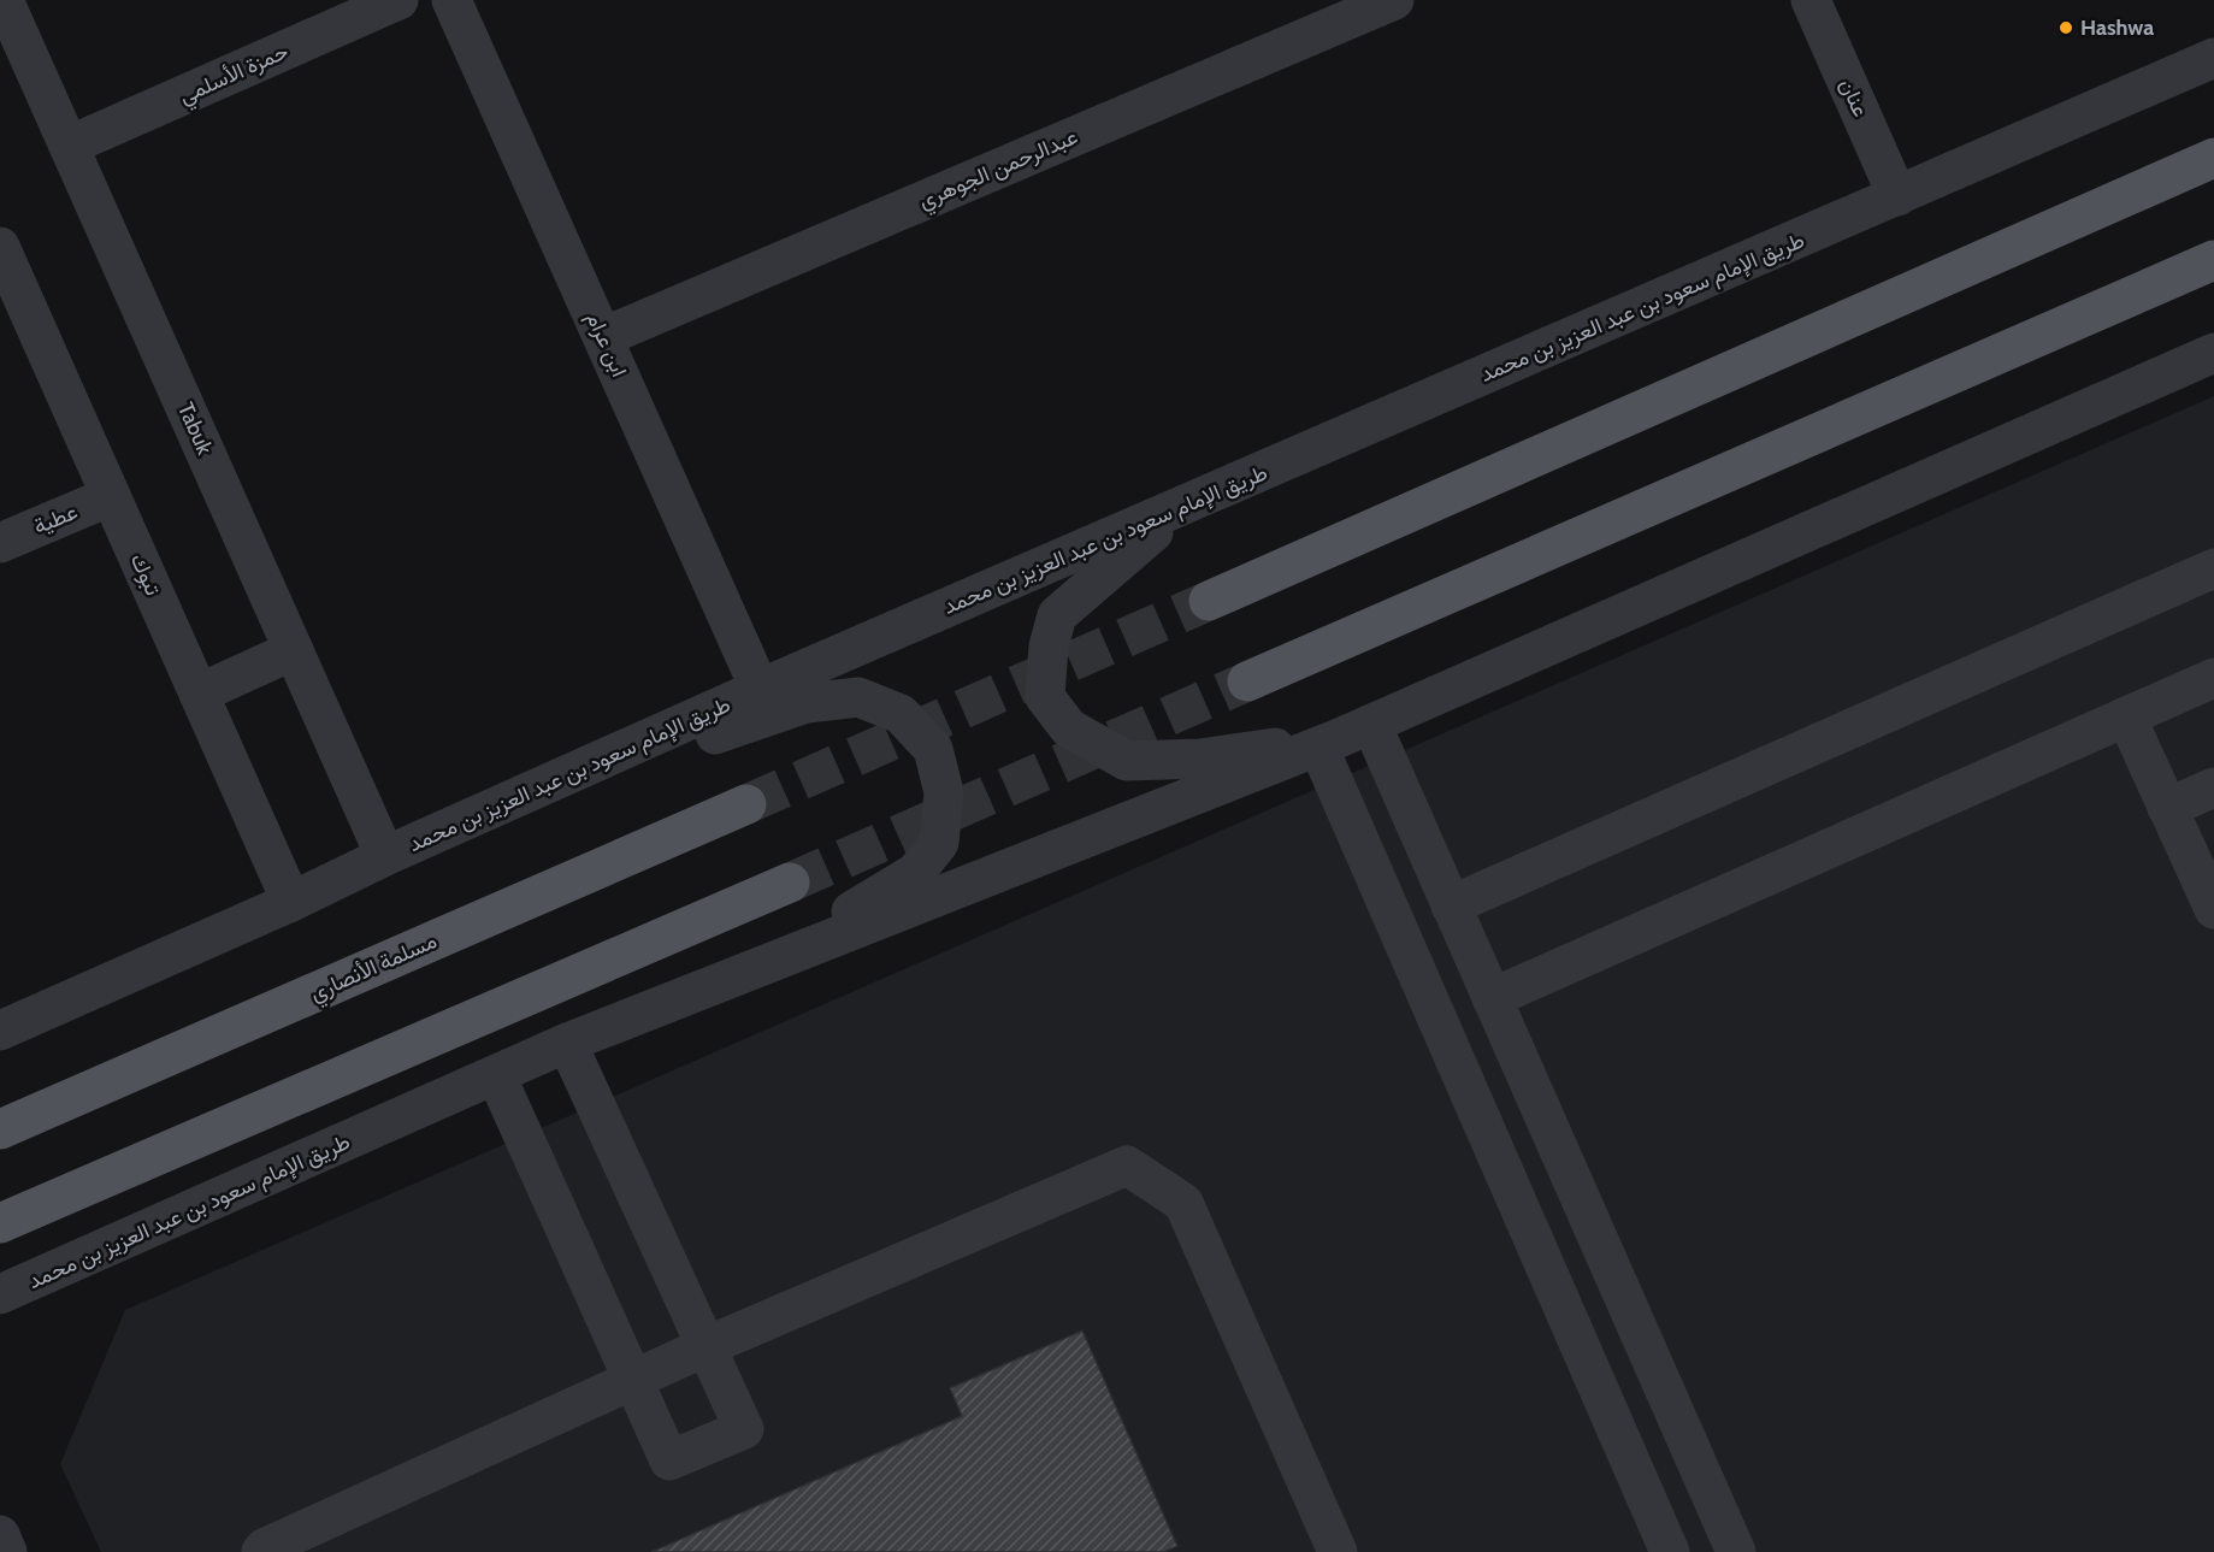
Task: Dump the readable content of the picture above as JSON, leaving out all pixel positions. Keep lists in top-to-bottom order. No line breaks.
{"streets":{"main road":["مسلمة الأنصاري"],"street":["حمزة الأسلمي","عنان","عبدالرحمن الجوهري","طريق الإمام سعود بن عبد العزيز بن محمد","ابن عرام","Tabuk","عطية","تبوك"]},"crossings":[["حمزة الأسلمي","Tabuk"],["عنان","طريق الإمام سعود بن عبد العزيز بن محمد"],["عبدالرحمن الجوهري","ابن عرام"],["طريق الإمام سعود بن عبد العزيز بن محمد","ابن عرام"],["طريق الإمام سعود بن عبد العزيز بن محمد","Tabuk"],["طريق الإمام سعود بن عبد العزيز بن محمد","تبوك"],["عطية","تبوك"]],"places":["Hashwa"]}
